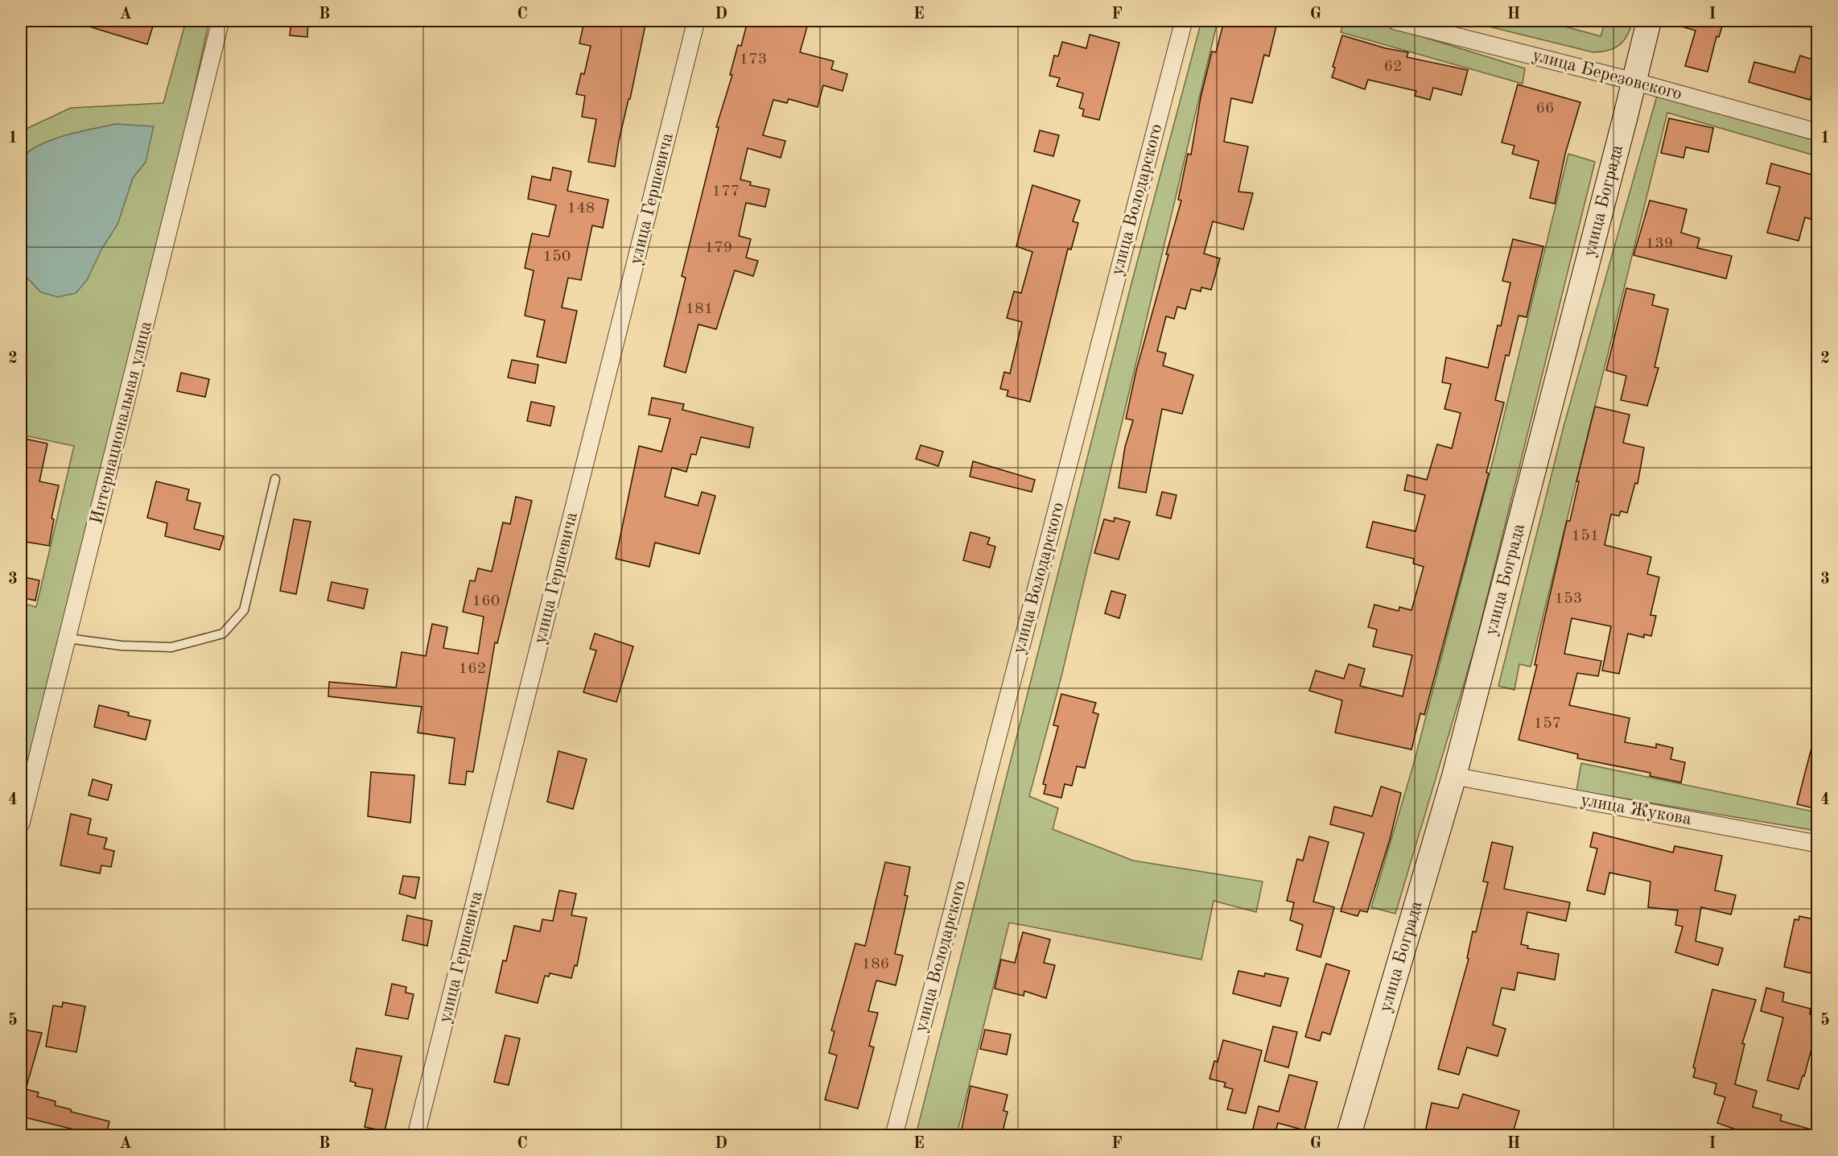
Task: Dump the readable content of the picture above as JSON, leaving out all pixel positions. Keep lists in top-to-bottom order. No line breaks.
{"streets":{"street":["улица Березовского","улица Гершевича","улица Володарского","улица Бограда","Интернациональная улица","улица Жукова"]},"crossings":[["улица Березовского","улица Бограда"],["улица Бограда","улица Жукова"]],"house_numbers":["173","62","66","177","148","139","179","150","181","151","153","160","162","157","186"],"grid":{"columns":["A","B","C","D","E","F","G","H","I"],"rows":["1","2","3","4","5"]}}
